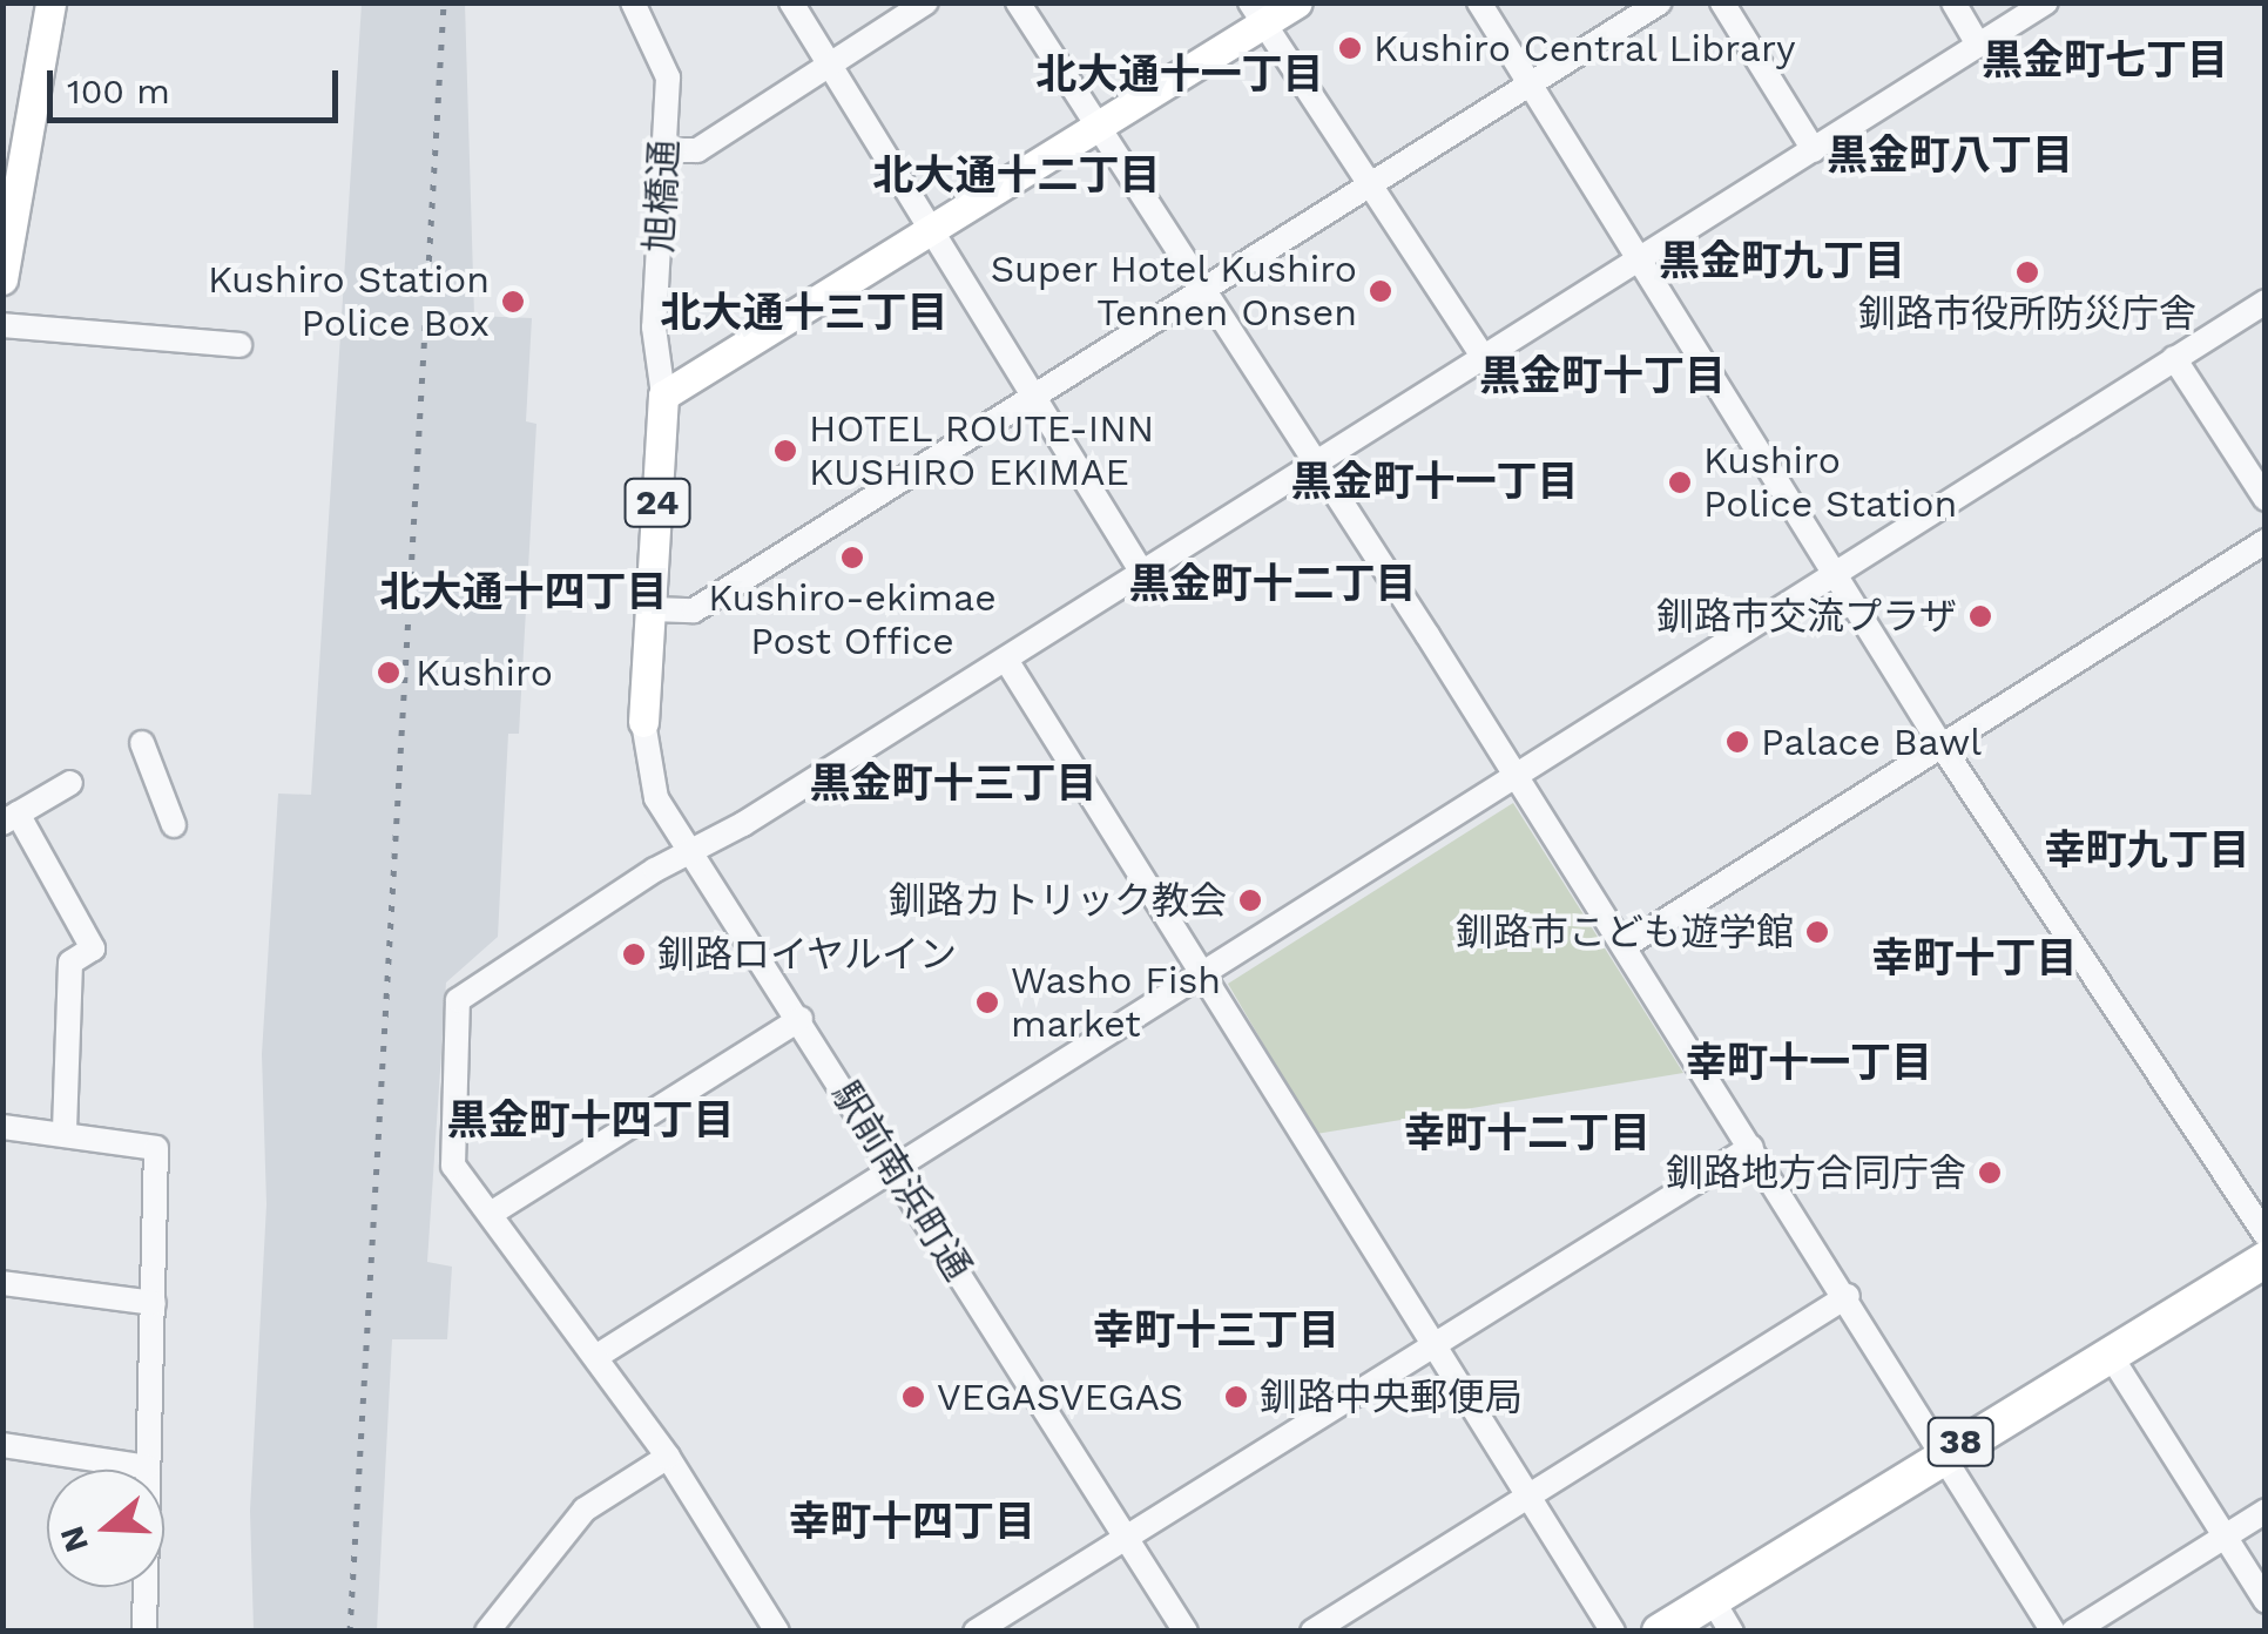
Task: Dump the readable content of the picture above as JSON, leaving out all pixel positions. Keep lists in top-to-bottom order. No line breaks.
{"streets":{"highway":["38"],"main road":["24"],"street":["旭橋通","駅前南浜町通"]},"crossings":[["旭橋通","24"],["24","駅前南浜町通"]],"districts":["黒金町七丁目","北大通十一丁目","黒金町八丁目","北大通十二丁目","黒金町九丁目","北大通十三丁目","黒金町十丁目","黒金町十一丁目","黒金町十二丁目","北大通十四丁目","黒金町十三丁目","幸町九丁目","幸町十丁目","幸町十一丁目","黒金町十四丁目","幸町十二丁目","幸町十三丁目","幸町十四丁目"],"places":["Kushiro Central Library","釧路市役所防災庁舎","Super Hotel Kushiro Tennen Onsen","Kushiro Station Police Box","HOTEL ROUTE-INN KUSHIRO EKIMAE","Kushiro Police Station","Kushiro-ekimae Post Office","釧路市交流プラザ","Kushiro","Palace Bawl","釧路カトリック教会","釧路市こども遊学館","釧路ロイヤルイン","Washo Fish market","釧路地方合同庁舎","VEGASVEGAS","釧路中央郵便局"],"scale_bar":"100 m","north":"left"}
